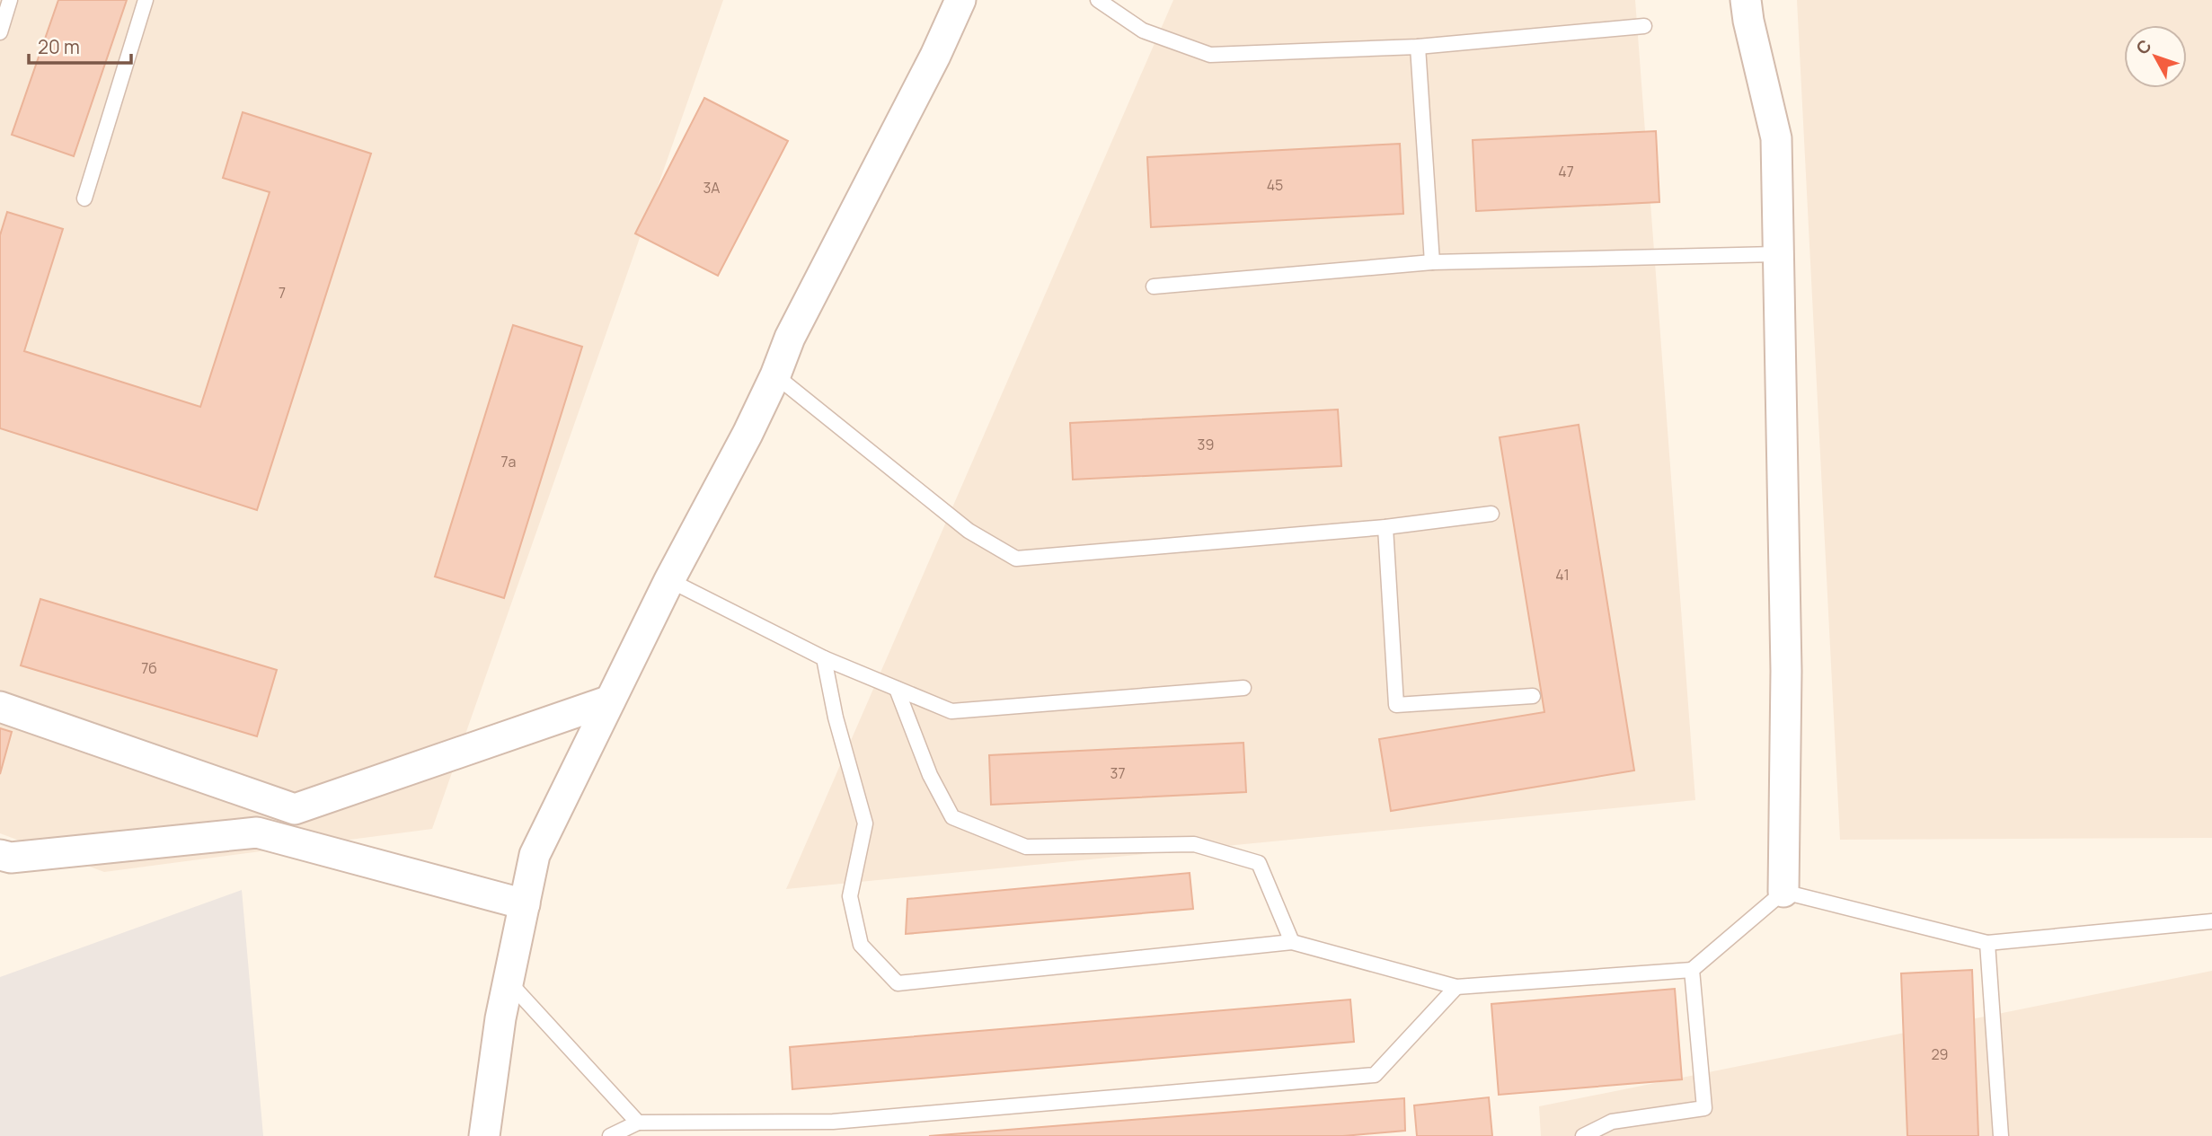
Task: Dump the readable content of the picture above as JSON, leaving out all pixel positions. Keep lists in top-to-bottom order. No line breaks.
{"house_numbers":["47","45","3А","7","39","7а","41","7б","37","29"],"scale_bar":"20 m","north":"top left"}
